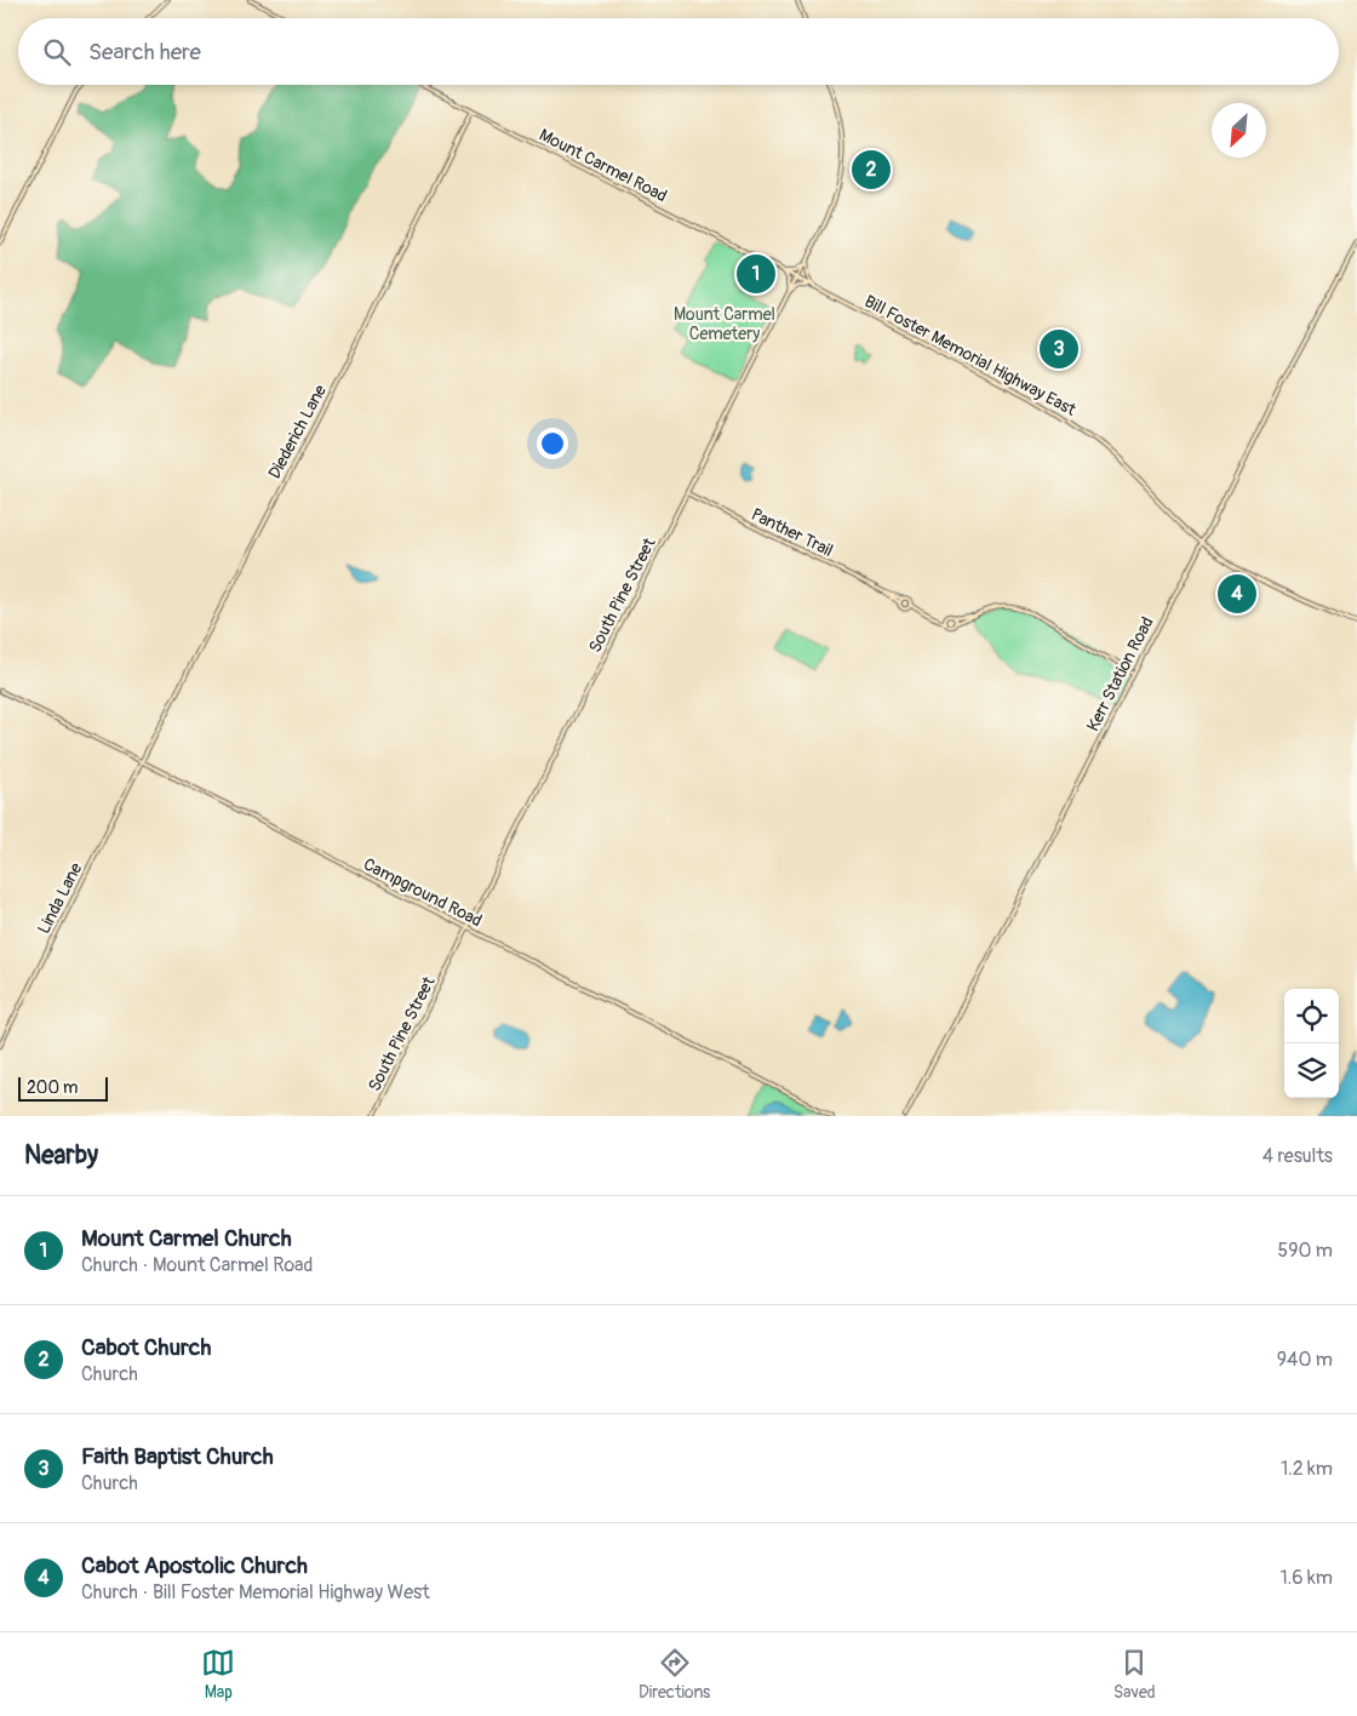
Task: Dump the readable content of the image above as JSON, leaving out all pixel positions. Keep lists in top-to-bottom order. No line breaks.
{"streets":{"street":["Mount Carmel Road","Bill Foster Memorial Highway East","Diederich Lane","Panther Trail","South Pine Street","Kerr Station Road","Campground Road","Linda Lane"]},"crossings":[["Mount Carmel Road","Bill Foster Memorial Highway East"],["Mount Carmel Road","Diederich Lane"],["Mount Carmel Road","South Pine Street"],["Bill Foster Memorial Highway East","South Pine Street"],["Bill Foster Memorial Highway East","Kerr Station Road"],["Diederich Lane","Campground Road"],["Diederich Lane","Linda Lane"],["Panther Trail","South Pine Street"],["South Pine Street","Campground Road"],["Campground Road","Linda Lane"]],"parks":["Mount Carmel Cemetery"],"scale_bar":"200 m","north":"bottom left","page":{"search":"Search here","pins":["2","1","3","4"],"scale":"200 m","heading":["Nearby","4 results"],"list":[{"mark":"1","name":"Mount Carmel Church","note":"Church · Mount Carmel Road","value":"590 m"},{"mark":"2","name":"Cabot Church","note":"Church","value":"940 m"},{"mark":"3","name":"Faith Baptist Church","note":"Church","value":"1.2 km"},{"mark":"4","name":"Cabot Apostolic Church","note":"Church · Bill Foster Memorial Highway West","value":"1.6 km"}],"nav":["Map","Directions","Saved"]}}
